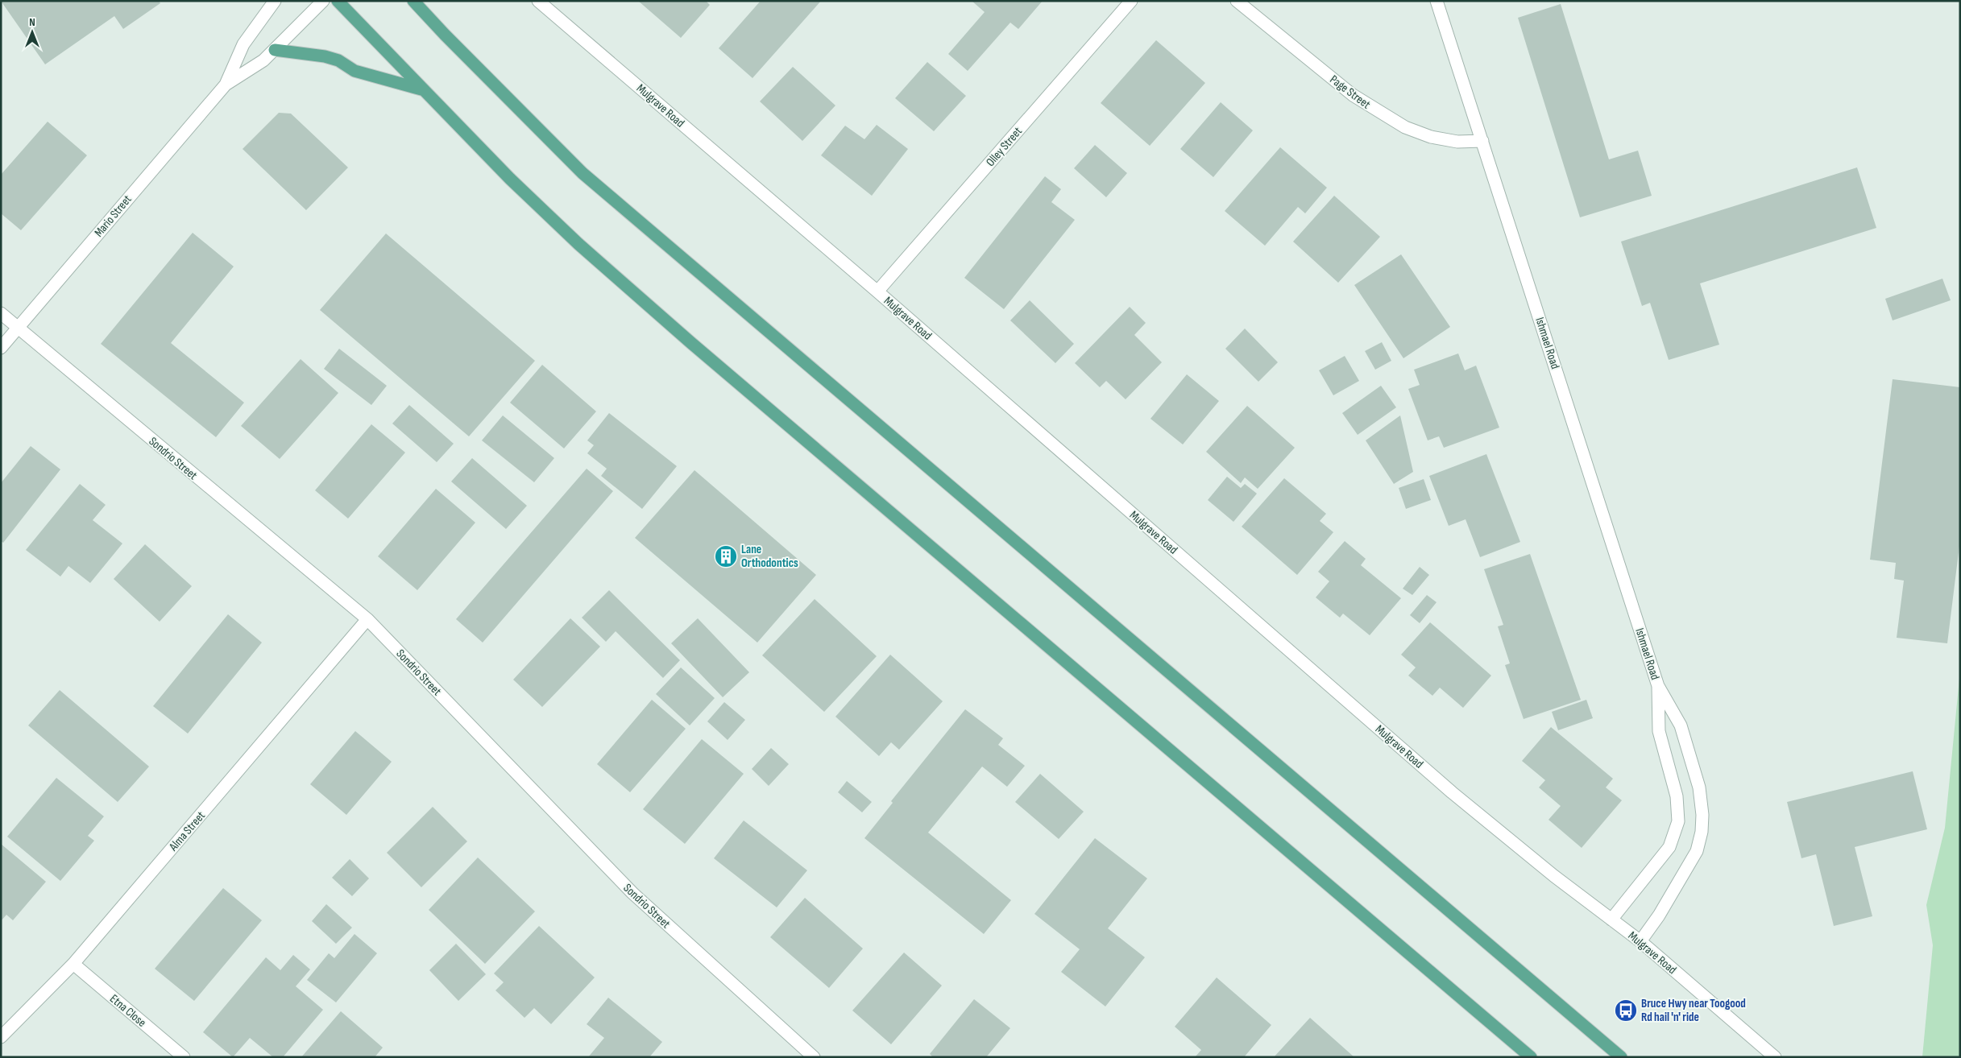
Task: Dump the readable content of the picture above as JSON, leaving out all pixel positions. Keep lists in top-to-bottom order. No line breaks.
{"streets":{"street":["Page Street","Mulgrave Road","Olley Street","Mario Street","Ishmael Road","Sondrio Street","Alma Street","Etna Close"]},"crossings":[["Page Street","Ishmael Road"],["Mulgrave Road","Olley Street"],["Mulgrave Road","Ishmael Road"],["Mario Street","Sondrio Street"],["Sondrio Street","Alma Street"],["Alma Street","Etna Close"]],"places":{"building":["Lane Orthodontics"],"bus stop":["Bruce Hwy near Toogood Rd hail 'n' ride"]},"north":"top"}
